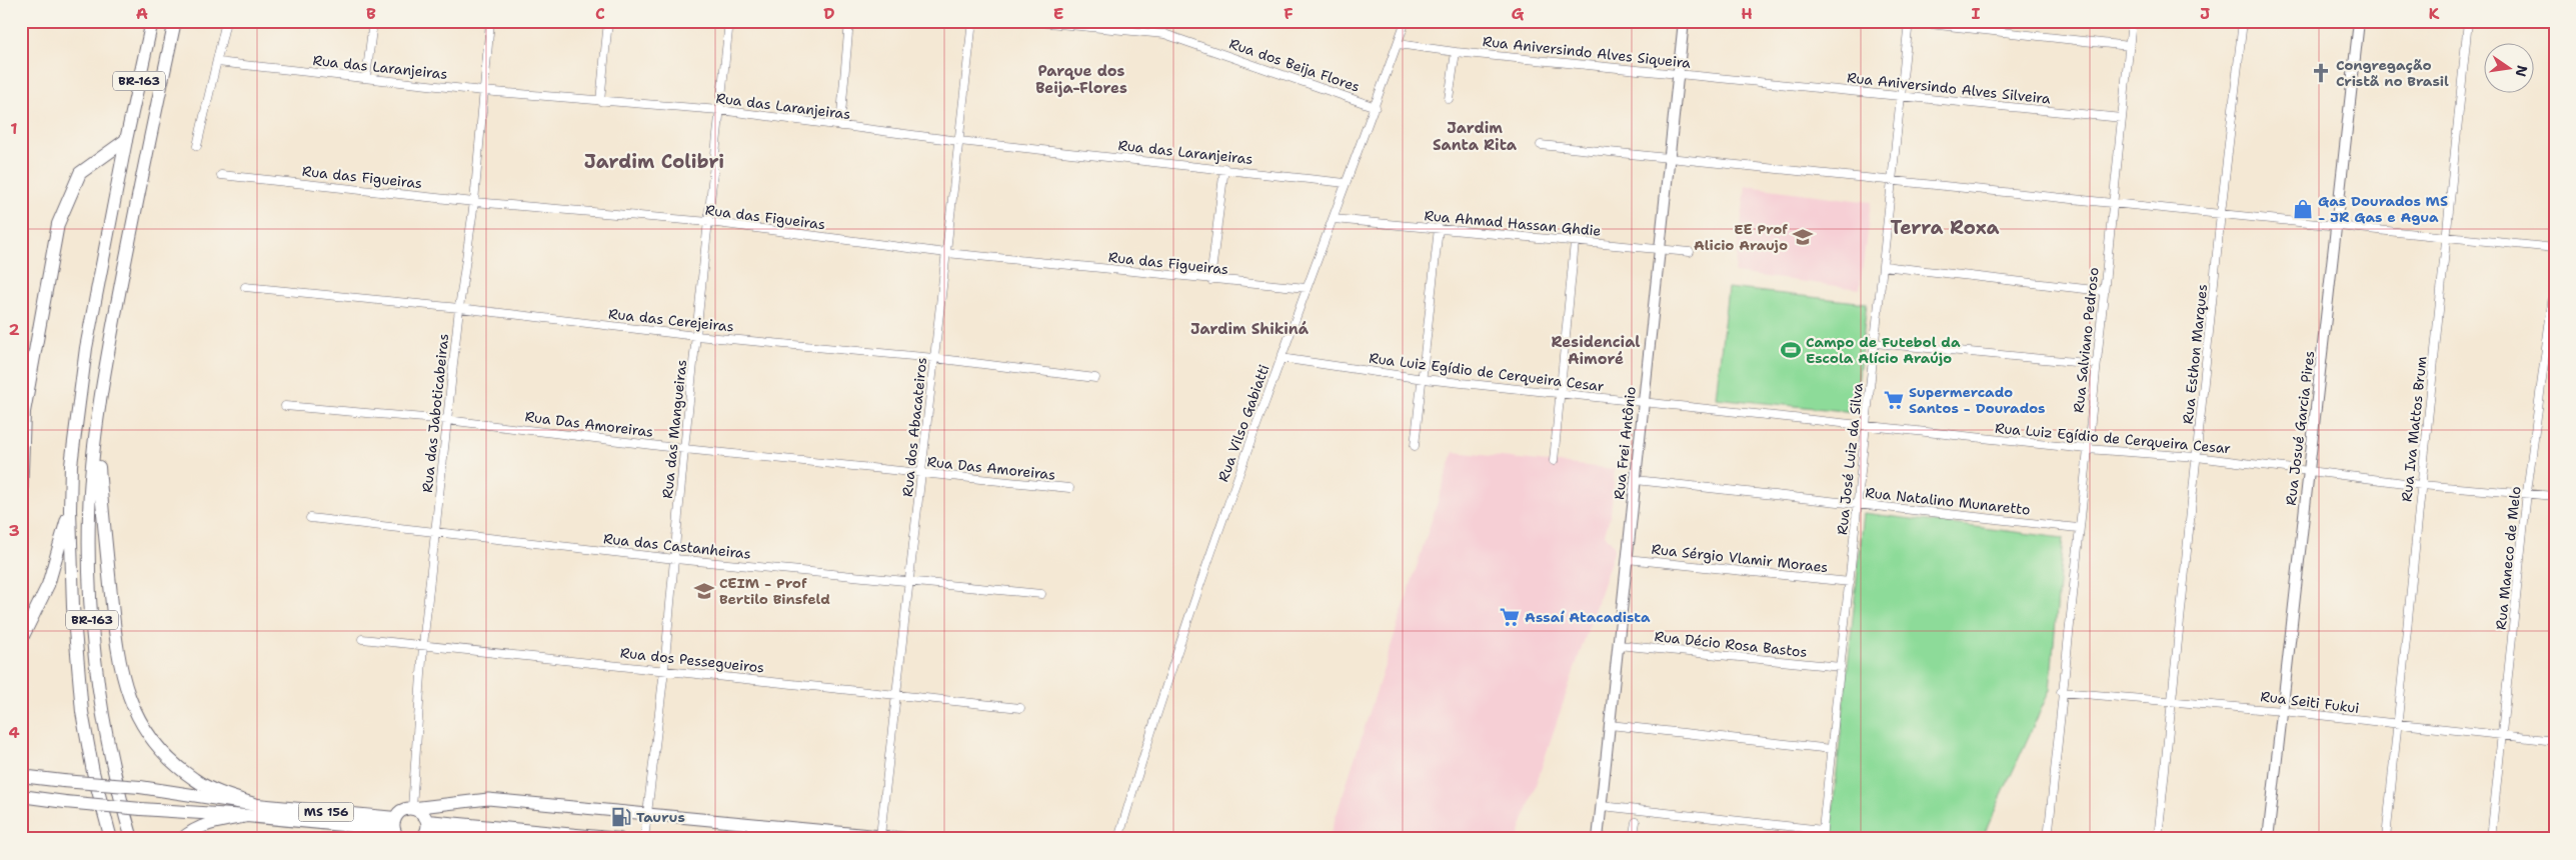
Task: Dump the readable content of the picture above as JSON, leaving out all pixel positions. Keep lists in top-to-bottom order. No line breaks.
{"streets":{"main road":["BR-163","MS 156"],"street":["Rua Aniversindo Alves Siqueira","Rua dos Beija Flores","Rua das Laranjeiras","Rua Aniversindo Alves Silveira","Rua das Figueiras","Rua Ahmad Hassan Ghdie","Rua das Cerejeiras","Rua Salviano Pedroso","Rua Esthon Marques","Rua Luiz Egídio de Cerqueira Cesar","Rua das Jaboticabeiras","Rua Vilso Gabiatti","Rua Das Amoreiras","Rua dos Abacateiros","Rua Josué Garcia Pires","Rua das Mangueiras","Rua Iva Mattos Brum","Rua Frei Antônio","Rua José Luiz da Silva","Rua Natalino Munaretto","Rua das Castanheiras","Rua Sérgio Vlamir Moraes","Rua Maneco de Melo","Rua Décio Rosa Bastos","Rua dos Pessegueiros","Rua Seiti Fukui"]},"crossings":[["Rua Aniversindo Alves Siqueira","Rua Aniversindo Alves Silveira"],["Rua Aniversindo Alves Siqueira","Rua Vilso Gabiatti"],["Rua Aniversindo Alves Siqueira","Rua Frei Antônio"],["Rua dos Beija Flores","Rua Vilso Gabiatti"],["Rua das Laranjeiras","Rua das Jaboticabeiras"],["Rua das Laranjeiras","Rua Vilso Gabiatti"],["Rua das Laranjeiras","Rua dos Abacateiros"],["Rua das Laranjeiras","Rua das Mangueiras"],["Rua Aniversindo Alves Silveira","Rua Salviano Pedroso"],["Rua Aniversindo Alves Silveira","Rua José Luiz da Silva"],["Rua das Figueiras","Rua das Jaboticabeiras"],["Rua das Figueiras","Rua Vilso Gabiatti"],["Rua das Figueiras","Rua dos Abacateiros"],["Rua das Figueiras","Rua das Mangueiras"],["Rua Ahmad Hassan Ghdie","Rua Vilso Gabiatti"],["Rua Ahmad Hassan Ghdie","Rua Frei Antônio"],["Rua das Cerejeiras","Rua das Jaboticabeiras"],["Rua das Cerejeiras","Rua dos Abacateiros"],["Rua das Cerejeiras","Rua das Mangueiras"],["Rua Salviano Pedroso","Rua Luiz Egídio de Cerqueira Cesar"],["Rua Salviano Pedroso","Rua Natalino Munaretto"],["Rua Salviano Pedroso","Rua Seiti Fukui"],["Rua Esthon Marques","Rua Luiz Egídio de Cerqueira Cesar"],["Rua Esthon Marques","Rua Seiti Fukui"],["Rua Luiz Egídio de Cerqueira Cesar","Rua Vilso Gabiatti"],["Rua Luiz Egídio de Cerqueira Cesar","Rua Josué Garcia Pires"],["Rua Luiz Egídio de Cerqueira Cesar","Rua Iva Mattos Brum"],["Rua Luiz Egídio de Cerqueira Cesar","Rua Frei Antônio"],["Rua Luiz Egídio de Cerqueira Cesar","Rua José Luiz da Silva"],["Rua Luiz Egídio de Cerqueira Cesar","Rua Maneco de Melo"],["Rua das Jaboticabeiras","Rua Das Amoreiras"],["Rua das Jaboticabeiras","Rua das Castanheiras"],["Rua das Jaboticabeiras","Rua dos Pessegueiros"],["Rua Das Amoreiras","Rua dos Abacateiros"],["Rua Das Amoreiras","Rua das Mangueiras"],["Rua dos Abacateiros","Rua das Castanheiras"],["Rua dos Abacateiros","Rua dos Pessegueiros"],["Rua Josué Garcia Pires","Rua Seiti Fukui"],["Rua das Mangueiras","Rua das Castanheiras"],["Rua das Mangueiras","Rua dos Pessegueiros"],["Rua Iva Mattos Brum","Rua Seiti Fukui"],["Rua Frei Antônio","Rua Natalino Munaretto"],["Rua Frei Antônio","Rua Sérgio Vlamir Moraes"],["Rua Frei Antônio","Rua Décio Rosa Bastos"],["Rua José Luiz da Silva","Rua Natalino Munaretto"],["Rua José Luiz da Silva","Rua Sérgio Vlamir Moraes"],["Rua José Luiz da Silva","Rua Décio Rosa Bastos"],["Rua Maneco de Melo","Rua Seiti Fukui"]],"districts":["Parque dos Beija-Flores","Jardim Santa Rita","Jardim Colibri","Terra Roxa","Jardim Shikiná","Residencial Aimoré"],"places":{"church":["Congregação Cristã no Brasil"],"shop":["Gas Dourados MS - JR Gas e Agua"],"school or university":["EE Prof Alicio Araujo","CEIM - Prof Bertilo Binsfeld"],"sports":["Campo de Futebol da Escola Alício Araújo"],"supermarket":["Supermercado Santos - Dourados","Assaí Atacadista"],"fuel station":["Taurus"]},"north":"right","grid":{"columns":["A","B","C","D","E","F","G","H","I","J","K"],"rows":["1","2","3","4"]}}
